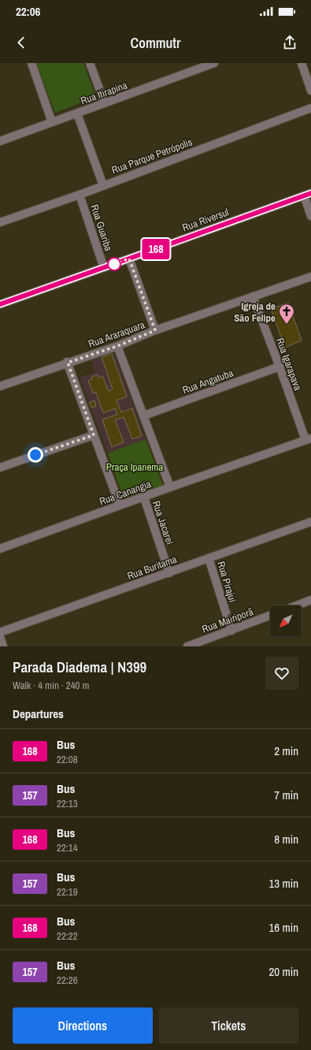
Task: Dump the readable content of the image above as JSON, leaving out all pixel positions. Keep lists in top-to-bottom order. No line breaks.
{"streets":{"street":["Rua Itirapina","Rua Parque Petrópolis","Rua Riversul","Rua Guariba","Rua Araraquara","Rua Igarapava","Rua Angatuba","Rua Canangia","Rua Jacareí","Rua Buritama","Rua Pirajuí","Rua Mairiporã"]},"crossings":[["Rua Parque Petrópolis","Rua Guariba"],["Rua Riversul","Rua Guariba"],["Rua Araraquara","Rua Igarapava"],["Rua Igarapava","Rua Angatuba"],["Rua Igarapava","Rua Canangia"],["Rua Canangia","Rua Jacareí"],["Rua Jacareí","Rua Buritama"],["Rua Buritama","Rua Pirajuí"],["Rua Pirajuí","Rua Mairiporã"]],"parks":["Praça Ipanema"],"places":{"church":["Igreja de São Felipe"]},"lines":["bus line 168"],"north":"bottom left","page":{"status":"22:06","header":"Commutr","on_map":"168","heading":[["Parada Diadema | N399","Walk · 4 min · 240 m"],"Departures"],"list":[{"mark":"168","name":"Bus","note":"22:08","value":"2 min"},{"mark":"157","name":"Bus","note":"22:13","value":"7 min"},{"mark":"168","name":"Bus","note":"22:14","value":"8 min"},{"mark":"157","name":"Bus","note":"22:19","value":"13 min"},{"mark":"168","name":"Bus","note":"22:22","value":"16 min"},{"mark":"157","name":"Bus","note":"22:26","value":"20 min"}],"buttons":["Directions","Tickets"]}}
